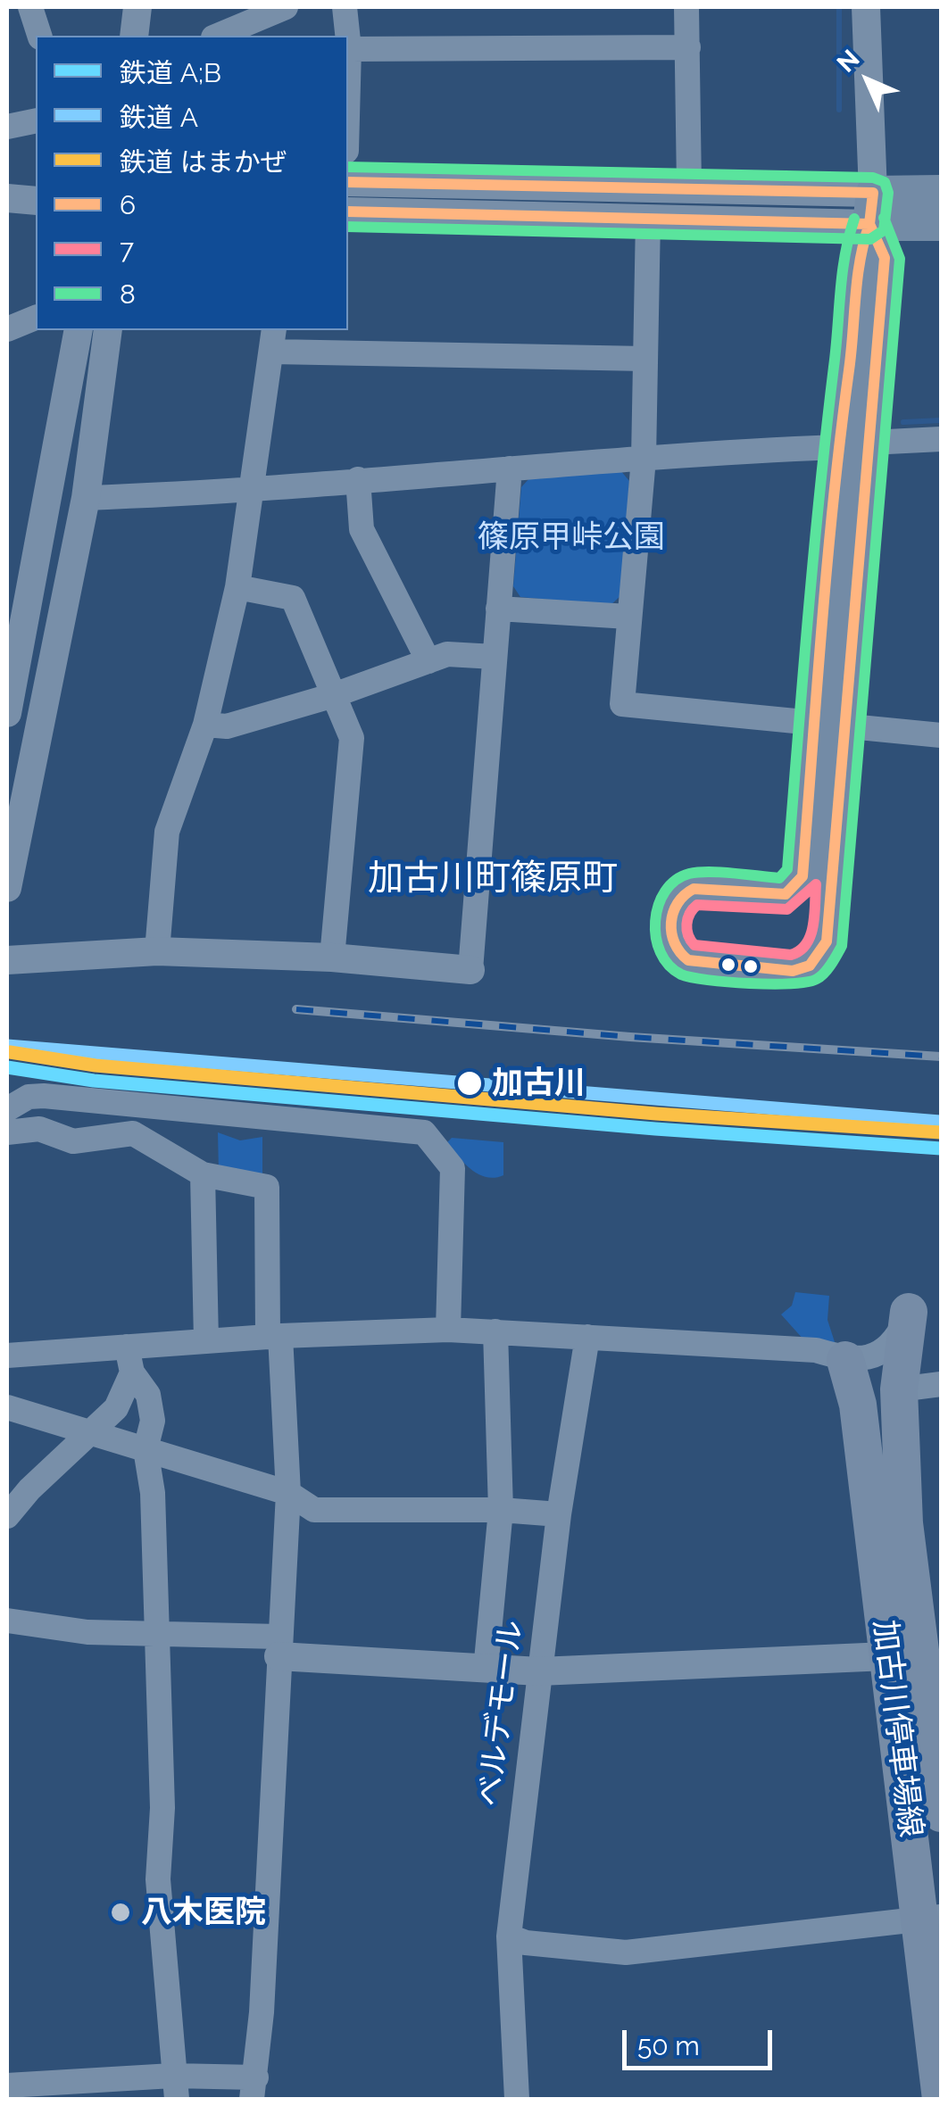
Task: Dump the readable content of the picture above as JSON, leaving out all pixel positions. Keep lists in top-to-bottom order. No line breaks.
{"streets":{"main road":["加古川停車場線"],"street":["ベルデモール"]},"districts":["加古川町篠原町"],"parks":["篠原甲峠公園"],"places":["加古川","八木医院"],"lines":["transit line 8","transit line 6","transit line 7","rail line A","rail line はまかぜ","rail line A;B"],"legend":["鉄道 A;B","鉄道 A","鉄道 はまかぜ","6","7","8"],"scale_bar":"50 m","north":"top left"}
